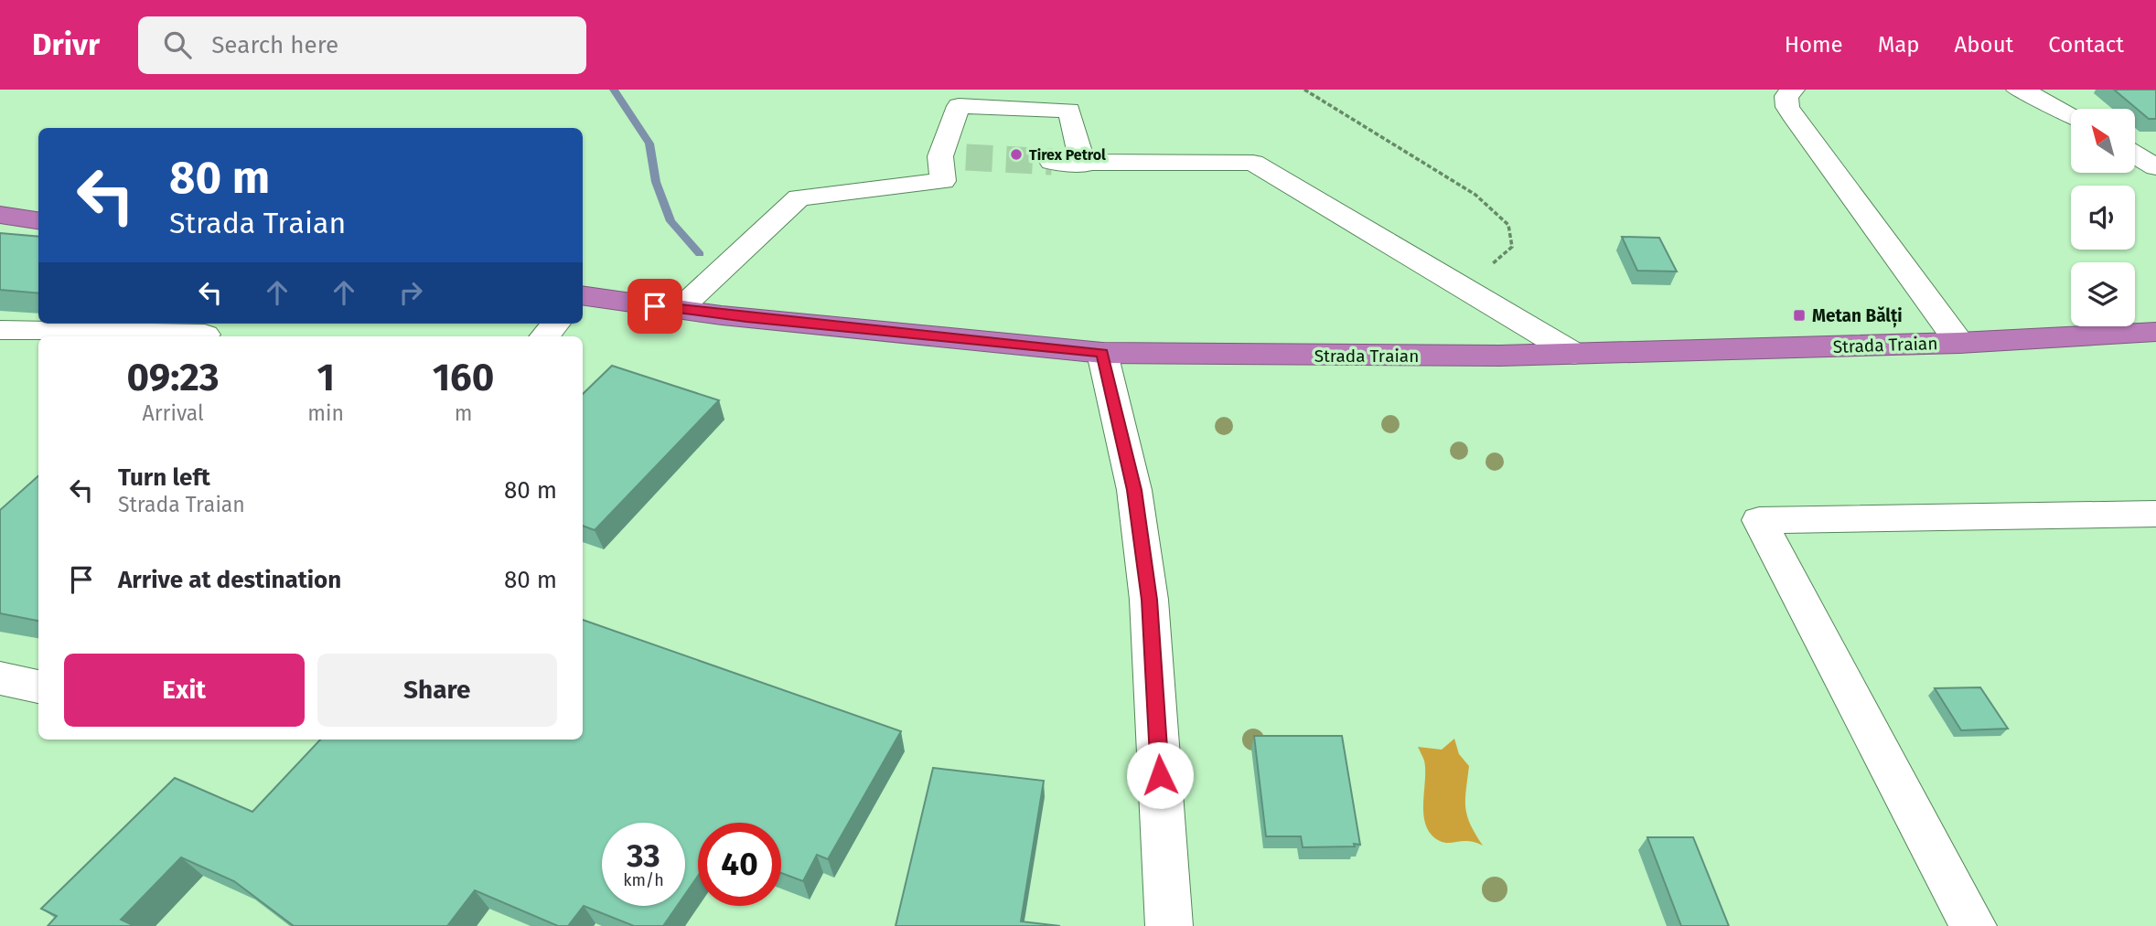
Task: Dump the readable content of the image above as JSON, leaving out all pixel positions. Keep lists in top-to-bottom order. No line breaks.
{"streets":{"highway":["Strada Trаian"]},"places":{"other":["Tirex Petrol"],"transit":["Metan Bălți"]},"north":"top left","page":{"header":"Drivr","search":"Search here","nav":["Home","Map","About","Contact"],"turn":["80 m","Strada Trаian"],"eta":["09:23","Arrival","1","min","160","m"],"list":[{"name":"Turn left","note":"Strada Trаian","value":"80 m"},{"name":"Arrive at destination","value":"80 m"}],"buttons":["Exit","Share"],"speed":"33 km/h","limit":"40"}}
